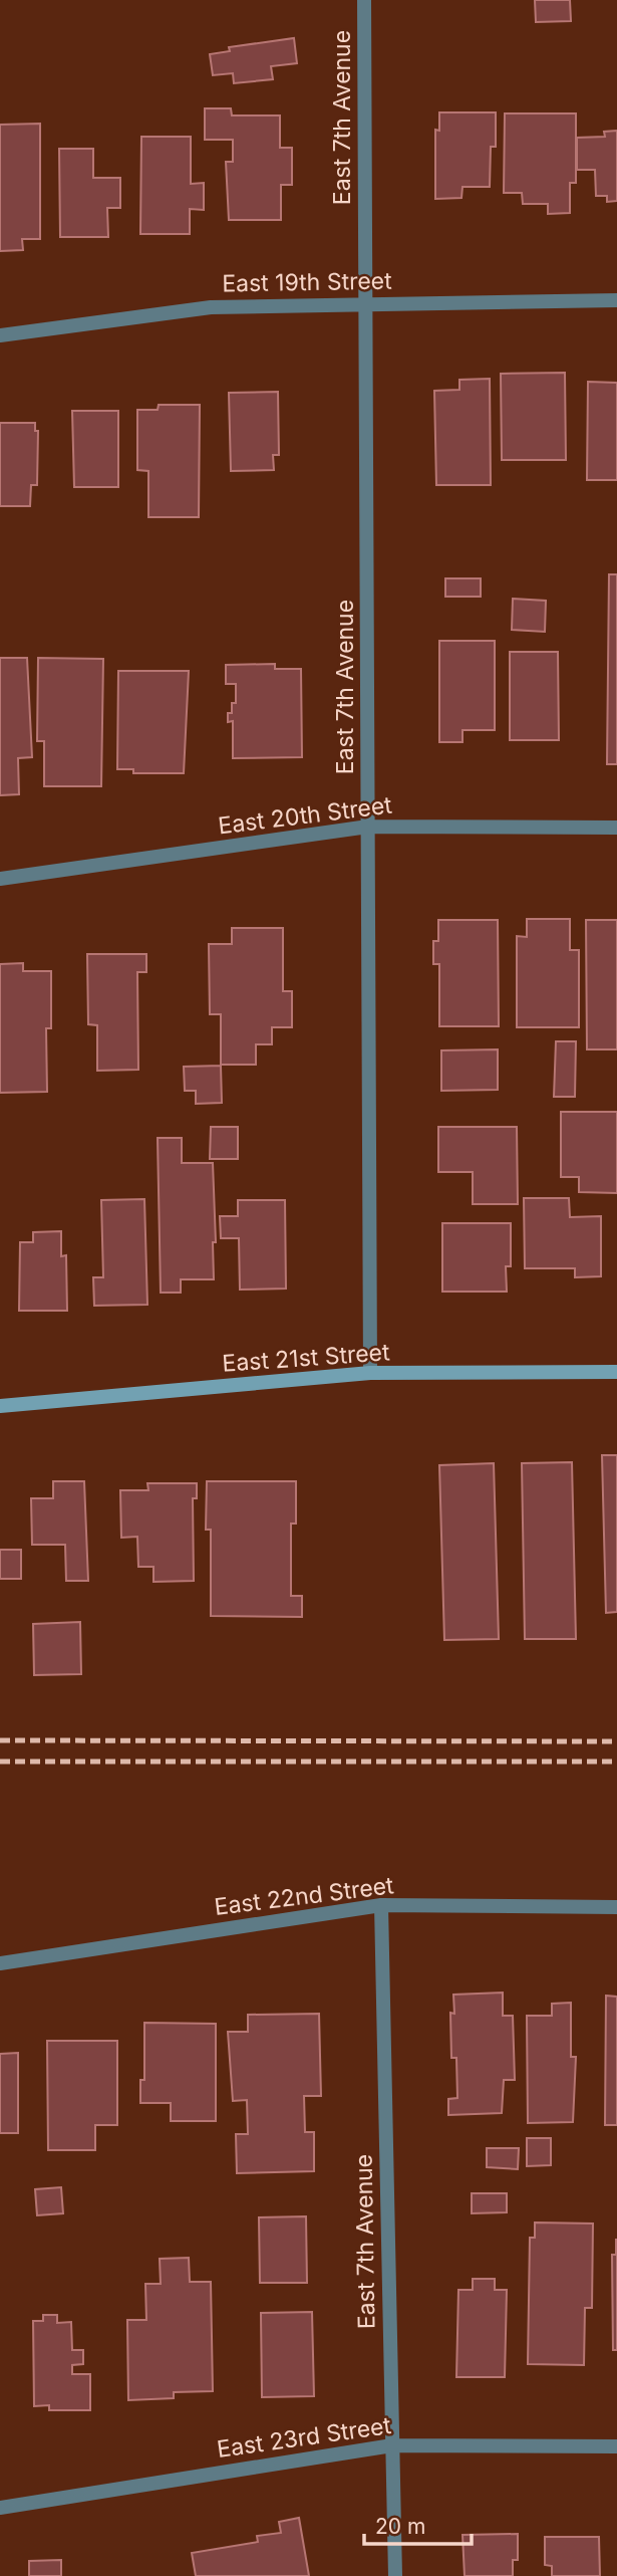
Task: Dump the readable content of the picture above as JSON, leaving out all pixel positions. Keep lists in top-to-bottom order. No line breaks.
{"streets":{"main road":["East 21st Street"],"street":["East 7th Avenue","East 19th Street","East 20th Street","East 22nd Street","East 23rd Street"]},"crossings":[["East 7th Avenue","East 19th Street"],["East 7th Avenue","East 20th Street"],["East 7th Avenue","East 21st Street"],["East 7th Avenue","East 22nd Street"],["East 7th Avenue","East 23rd Street"]],"scale_bar":"20 m"}
